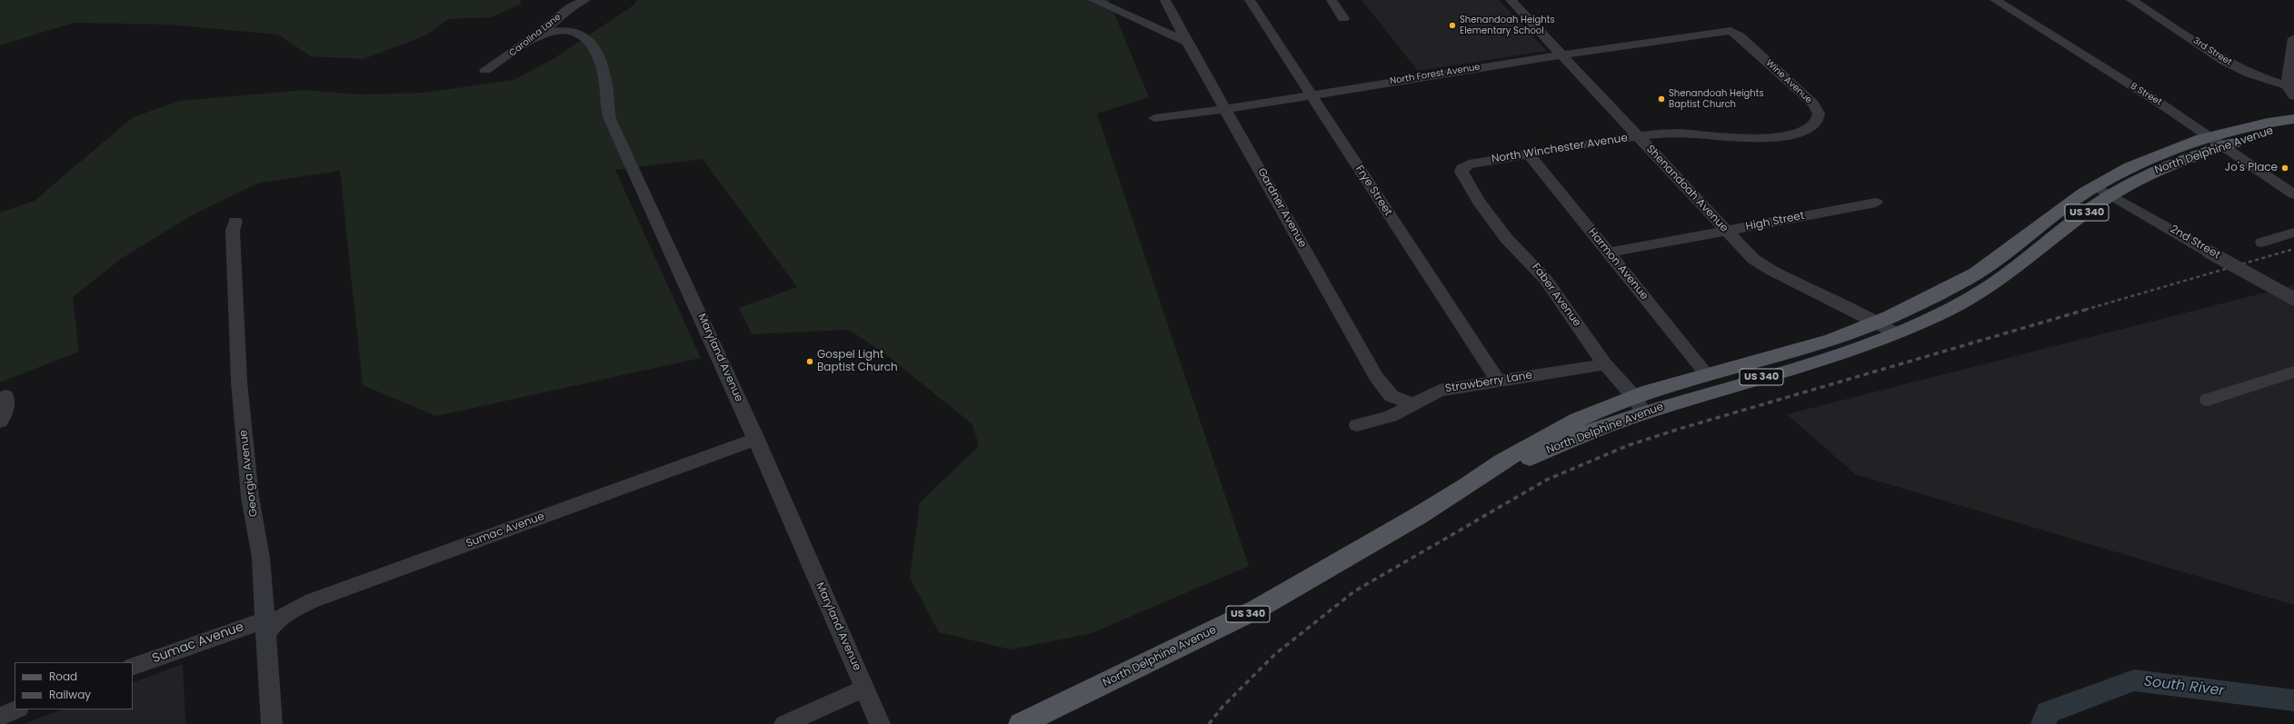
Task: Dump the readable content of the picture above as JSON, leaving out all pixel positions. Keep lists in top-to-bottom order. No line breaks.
{"streets":{"main road":["North Delphine Avenue","US 340"],"street":["Carolina Lane","3rd Street","North Forest Avenue","Wine Avenue","B Street","North Winchester Avenue","Shenandoah Avenue","Frye Street","Gardner Avenue","High Street","2nd Street","Harmon Avenue","Faber Avenue","Maryland Avenue","Strawberry Lane","Georgia Avenue","Sumac Avenue"]},"crossings":[["Carolina Lane","Maryland Avenue"],["North Forest Avenue","Wine Avenue"],["North Forest Avenue","Shenandoah Avenue"],["North Forest Avenue","Frye Street"],["North Forest Avenue","Gardner Avenue"],["Wine Avenue","North Winchester Avenue"],["B Street","North Delphine Avenue"],["North Winchester Avenue","Shenandoah Avenue"],["North Winchester Avenue","Harmon Avenue"],["North Winchester Avenue","Faber Avenue"],["North Delphine Avenue","Shenandoah Avenue"],["North Delphine Avenue","2nd Street"],["North Delphine Avenue","Harmon Avenue"],["North Delphine Avenue","Faber Avenue"],["Shenandoah Avenue","High Street"],["Frye Street","Strawberry Lane"],["Gardner Avenue","Strawberry Lane"],["High Street","Harmon Avenue"],["Faber Avenue","Strawberry Lane"],["Maryland Avenue","Sumac Avenue"],["Georgia Avenue","Sumac Avenue"]],"water":["South River"],"places":["Shenandoah Heights Elementary School","Shenandoah Heights Baptist Church","Jo's Place","Gospel Light Baptist Church"],"legend":["Road","Railway"]}
